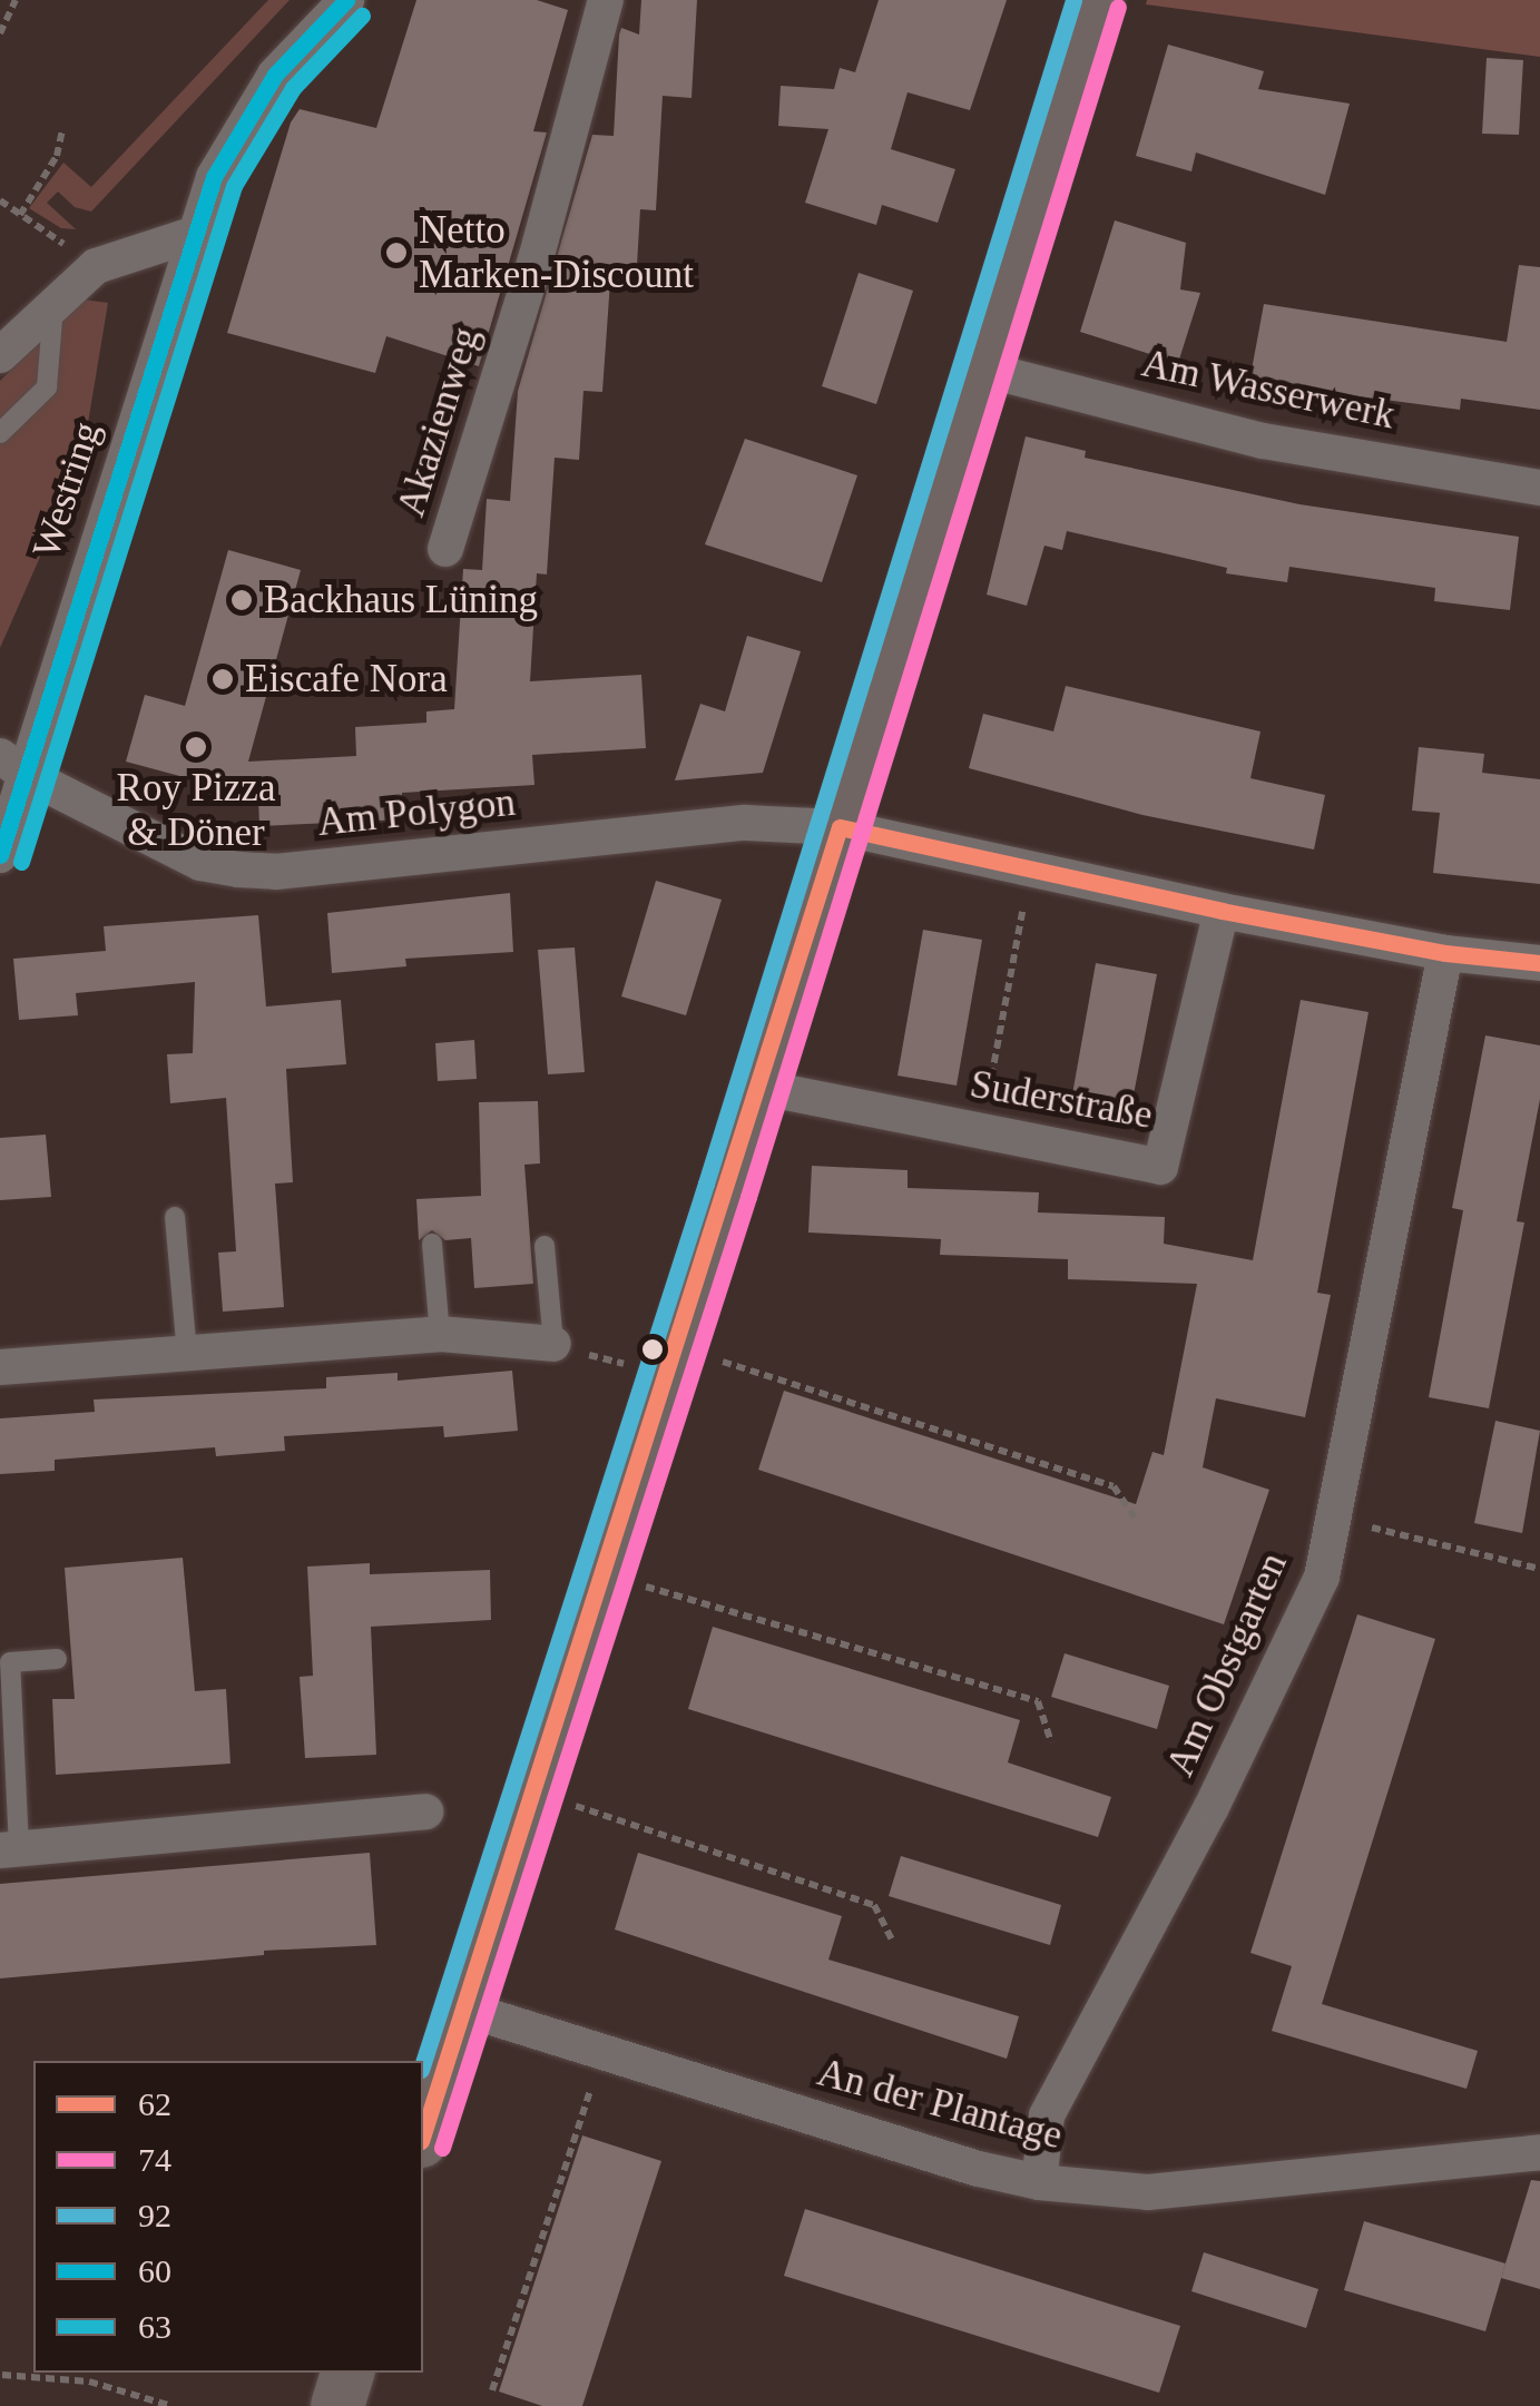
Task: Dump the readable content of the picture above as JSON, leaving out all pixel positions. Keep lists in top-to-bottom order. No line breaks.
{"streets":{"street":["Am Wasserwerk","Akazienweg","Westring","Am Polygon","Suderstraße","Am Obstgarten","An der Plantage"]},"crossings":[["Westring","Am Polygon"],["Am Obstgarten","An der Plantage"]],"places":["Netto Marken-Discount","Backhaus Lüning","Eiscafe Nora","Roy Pizza & Döner"],"lines":["transit line 92","transit line 60","transit line 74","transit line 63","transit line 62"],"legend":["62","74","92","60","63"]}
